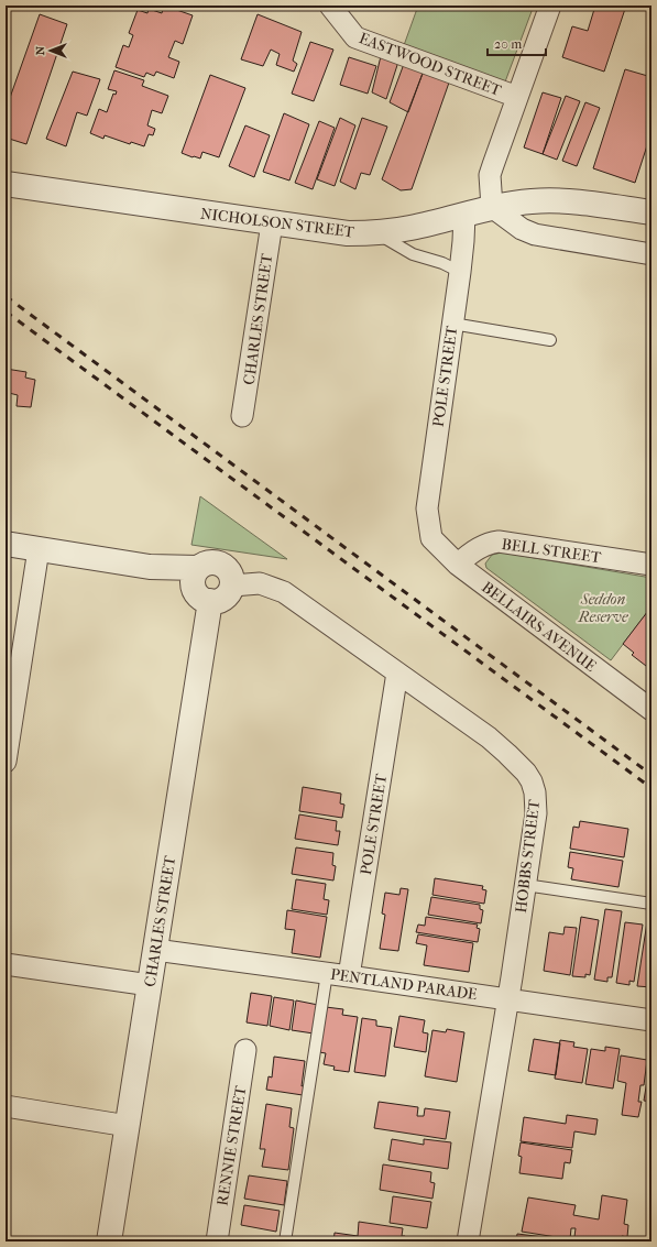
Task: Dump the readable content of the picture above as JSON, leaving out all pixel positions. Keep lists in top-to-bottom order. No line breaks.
{"streets":{"street":["EASTWOOD STREET","NICHOLSON STREET","CHARLES STREET","POLE STREET","BELL STREET","BELLAIRS AVENUE","HOBBS STREET","PENTLAND PARADE","RENNIE STREET"]},"crossings":[["NICHOLSON STREET","CHARLES STREET"],["NICHOLSON STREET","POLE STREET"],["CHARLES STREET","HOBBS STREET"],["CHARLES STREET","PENTLAND PARADE"],["POLE STREET","BELLAIRS AVENUE"],["POLE STREET","HOBBS STREET"],["POLE STREET","PENTLAND PARADE"],["BELL STREET","BELLAIRS AVENUE"],["HOBBS STREET","PENTLAND PARADE"]],"parks":["Seddon Reserve"],"scale_bar":"20 m","north":"left"}
